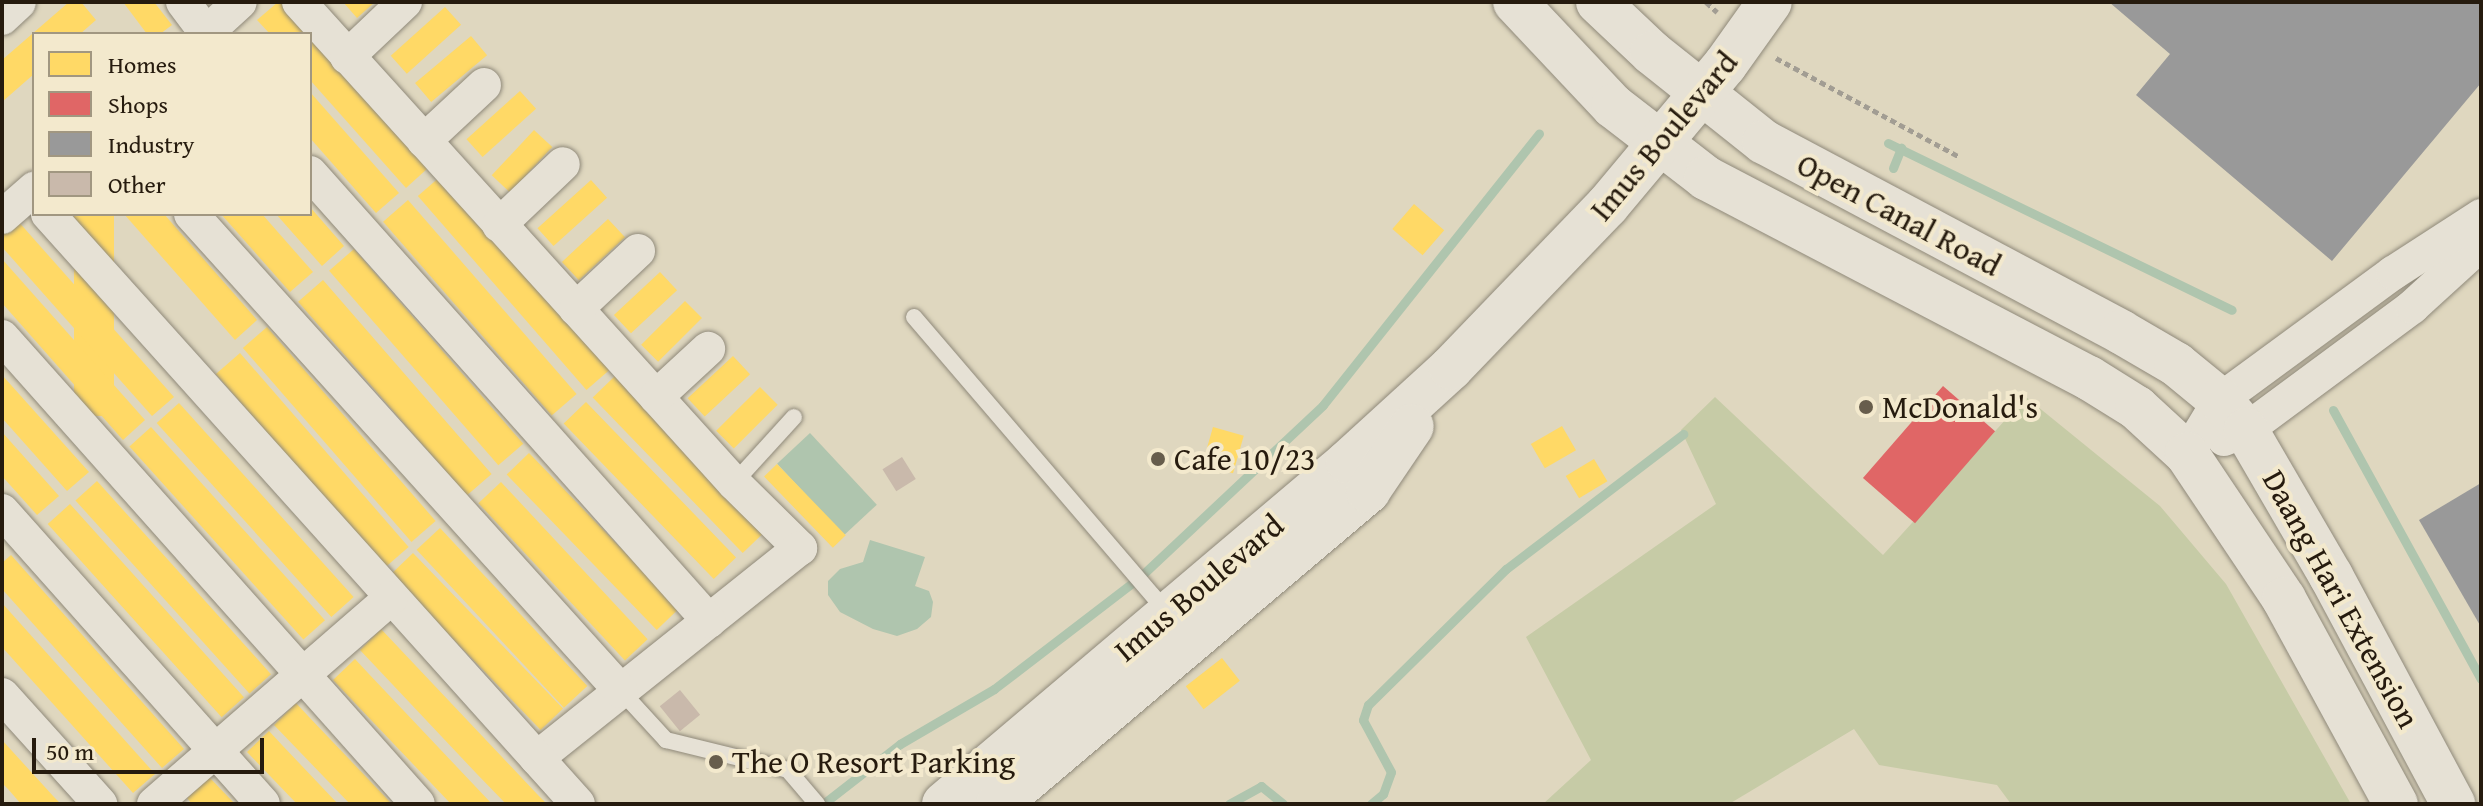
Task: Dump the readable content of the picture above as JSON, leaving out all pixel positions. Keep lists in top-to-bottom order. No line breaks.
{"streets":{"main road":["Imus Boulevard","Open Canal Road","Daang Hari Extension"]},"crossings":[["Imus Boulevard","Open Canal Road"],["Open Canal Road","Daang Hari Extension"]],"places":["McDonald's","Cafe 10/23","The O Resort Parking"],"legend":["Homes","Shops","Industry","Other"],"scale_bar":"50 m"}
